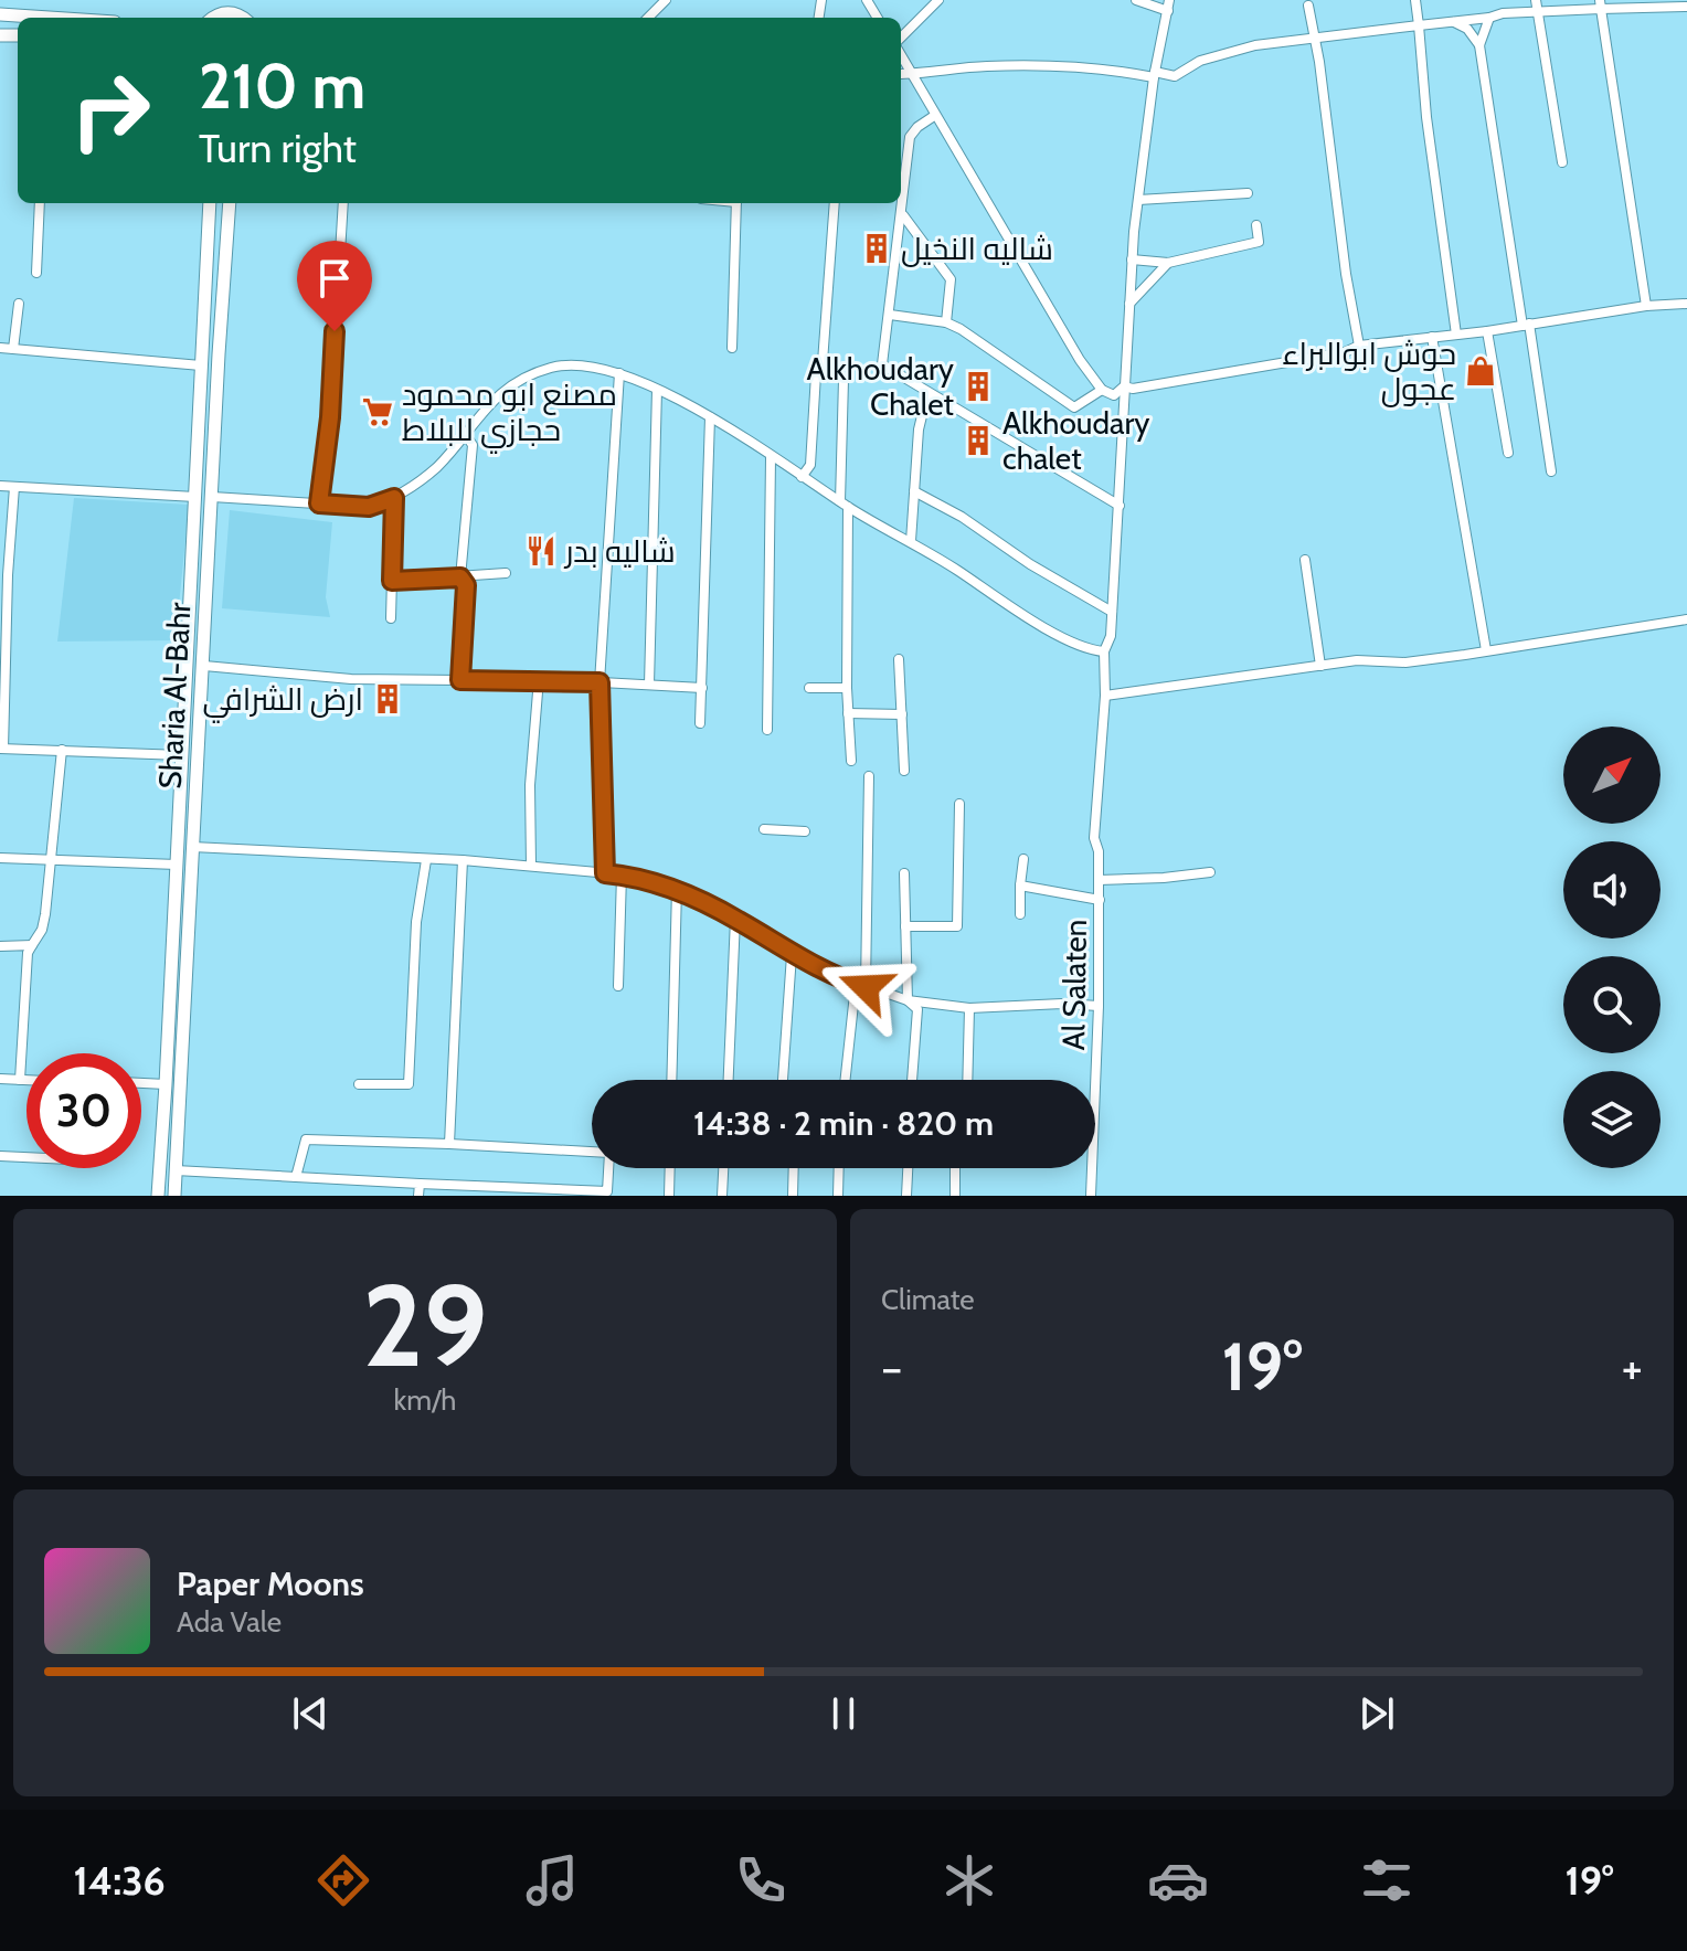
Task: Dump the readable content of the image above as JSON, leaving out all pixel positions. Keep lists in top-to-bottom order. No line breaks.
{"streets":{"main road":["Sharia Al-Bahr"],"street":["Al Salaten"]},"places":{"building":["شاليه النخيل","Alkhoudary Chalet","Alkhoudary chalet","ارض الشرافي"],"shop":["حوش ابوالبراء عجول"],"supermarket":["مصنع ابو محمود حجازي للبلاط"],"restaurant":["شاليه بدر"]},"north":"top right","page":{"turn":["210 m","Turn right"],"limit":"30","trip":"14:38 · 2 min · 820 m","tile":[["29","km/h"],"Climate"],"heat":["−","19°","+"],"song":["Paper Moons","Ada Vale"],"tabs":["14:36","19°"]}}
